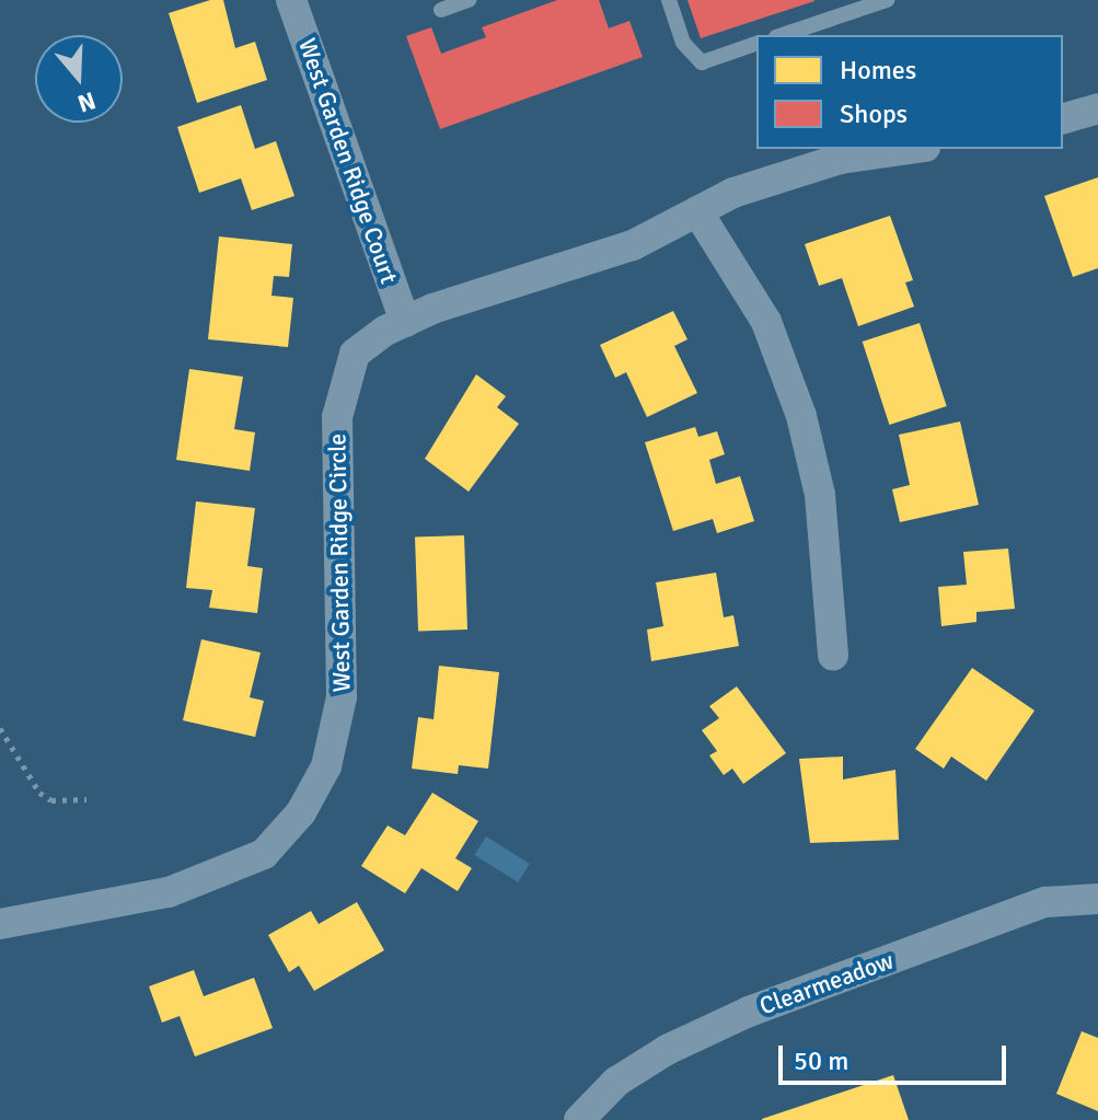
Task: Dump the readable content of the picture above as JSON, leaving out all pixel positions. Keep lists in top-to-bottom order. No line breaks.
{"streets":{"street":["West Garden Ridge Court","West Garden Ridge Circle","Clearmeadow"]},"crossings":[["West Garden Ridge Court","West Garden Ridge Circle"]],"legend":["Homes","Shops"],"scale_bar":"50 m","north":"bottom"}
